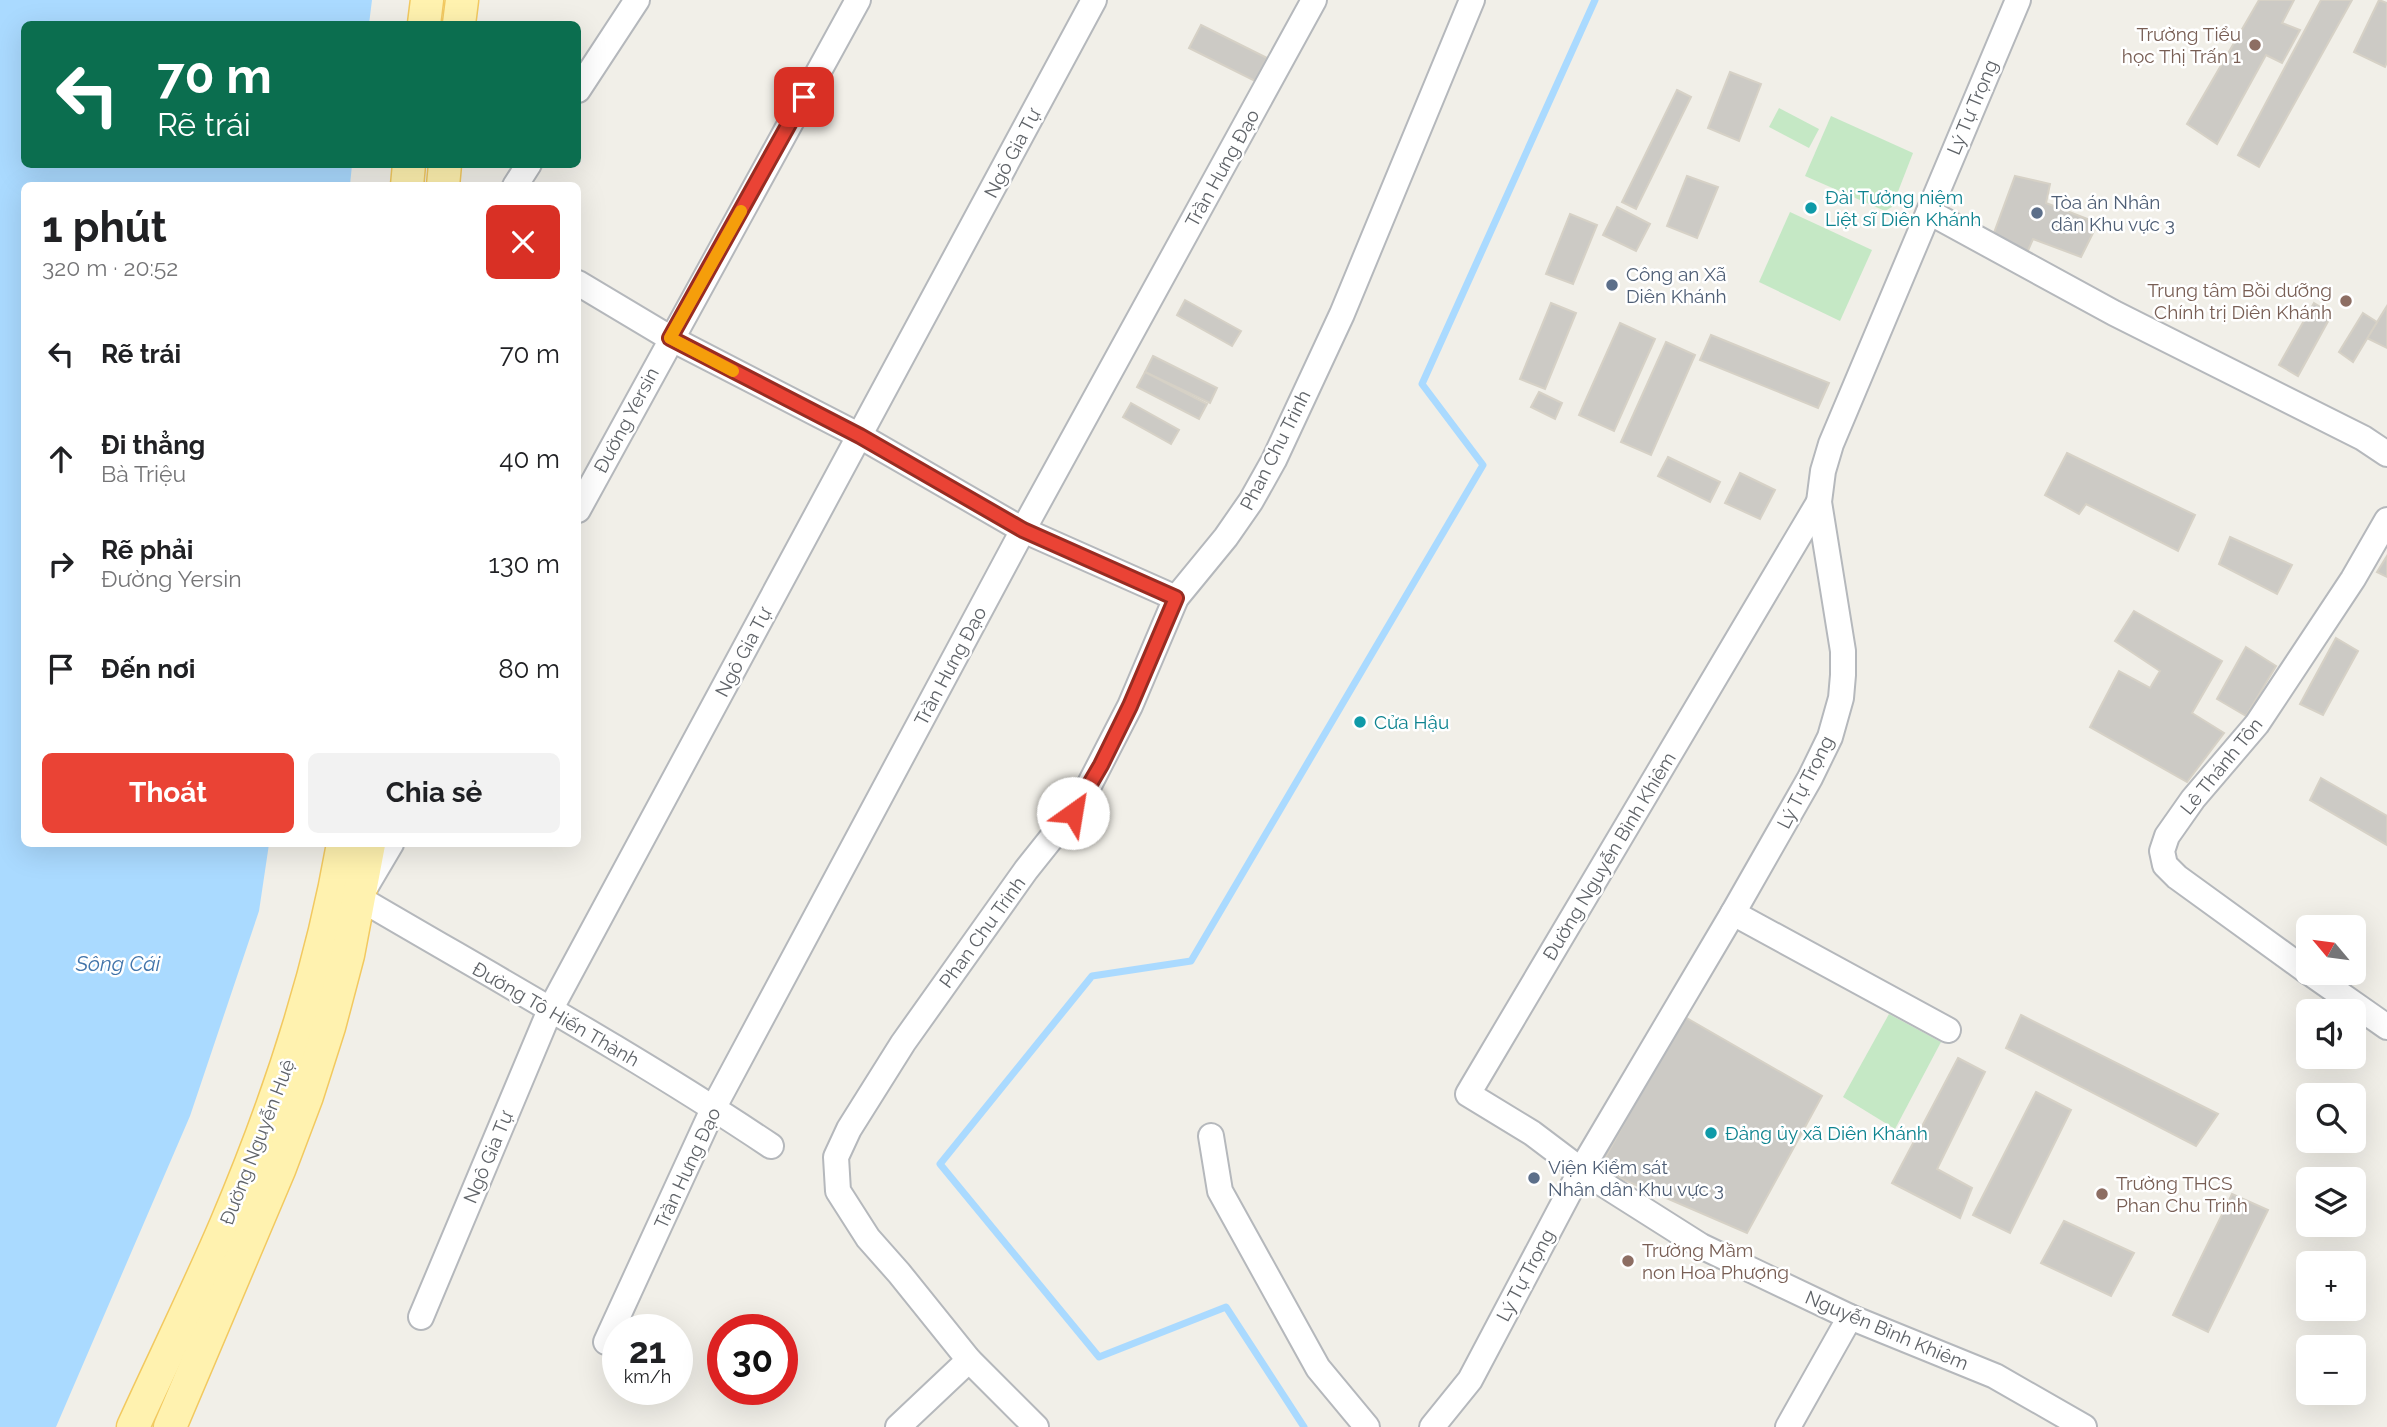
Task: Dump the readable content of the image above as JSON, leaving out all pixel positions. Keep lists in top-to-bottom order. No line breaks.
{"streets":{"main road":["Đường Nguyễn Huệ"],"street":["Lý Tự Trọng","Ngô Gia Tự","Trần Hưng Đạo","Đường Yersin","Phan Chu Trinh","Lê Thánh Tôn","Đường Nguyễn Bỉnh Khiêm","Đường Tô Hiến Thành","Nguyễn Bỉnh Khiêm"]},"crossings":[["Lý Tự Trọng","Đường Nguyễn Bỉnh Khiêm"],["Lý Tự Trọng","Nguyễn Bỉnh Khiêm"],["Ngô Gia Tự","Đường Tô Hiến Thành"],["Trần Hưng Đạo","Đường Tô Hiến Thành"],["Đường Nguyễn Bỉnh Khiêm","Nguyễn Bỉnh Khiêm"],["Đường Tô Hiến Thành","Đường Nguyễn Huệ"]],"water":["Sông Cái"],"places":["Trường Tiểu học Thị Trấn 1","Đài Tưởng niệm Liệt sĩ Diên Khánh","Tòa án Nhân dân Khu vực 3","Công an Xã Diên Khánh","Trung tâm Bồi dưỡng Chính trị Diên Khánh","Cửa Hậu","Đảng ủy xã Diên Khánh","Viện Kiểm sát Nhân dân Khu vực 3","Trường THCS Phan Chu Trinh","Trường Mầm non Hoa Phượng"],"north":"top left","page":{"turn":["70 m","Rẽ trái"],"heading":["1 phút","320 m · 20:52"],"list":[{"name":"Rẽ trái","value":"70 m"},{"name":"Đi thẳng","note":"Bà Triệu","value":"40 m"},{"name":"Rẽ phải","note":"Đường Yersin","value":"130 m"},{"name":"Đến nơi","value":"80 m"}],"buttons":["Thoát","Chia sẻ"],"map_buttons":["+","−"],"speed":"21 km/h","limit":"30"}}
